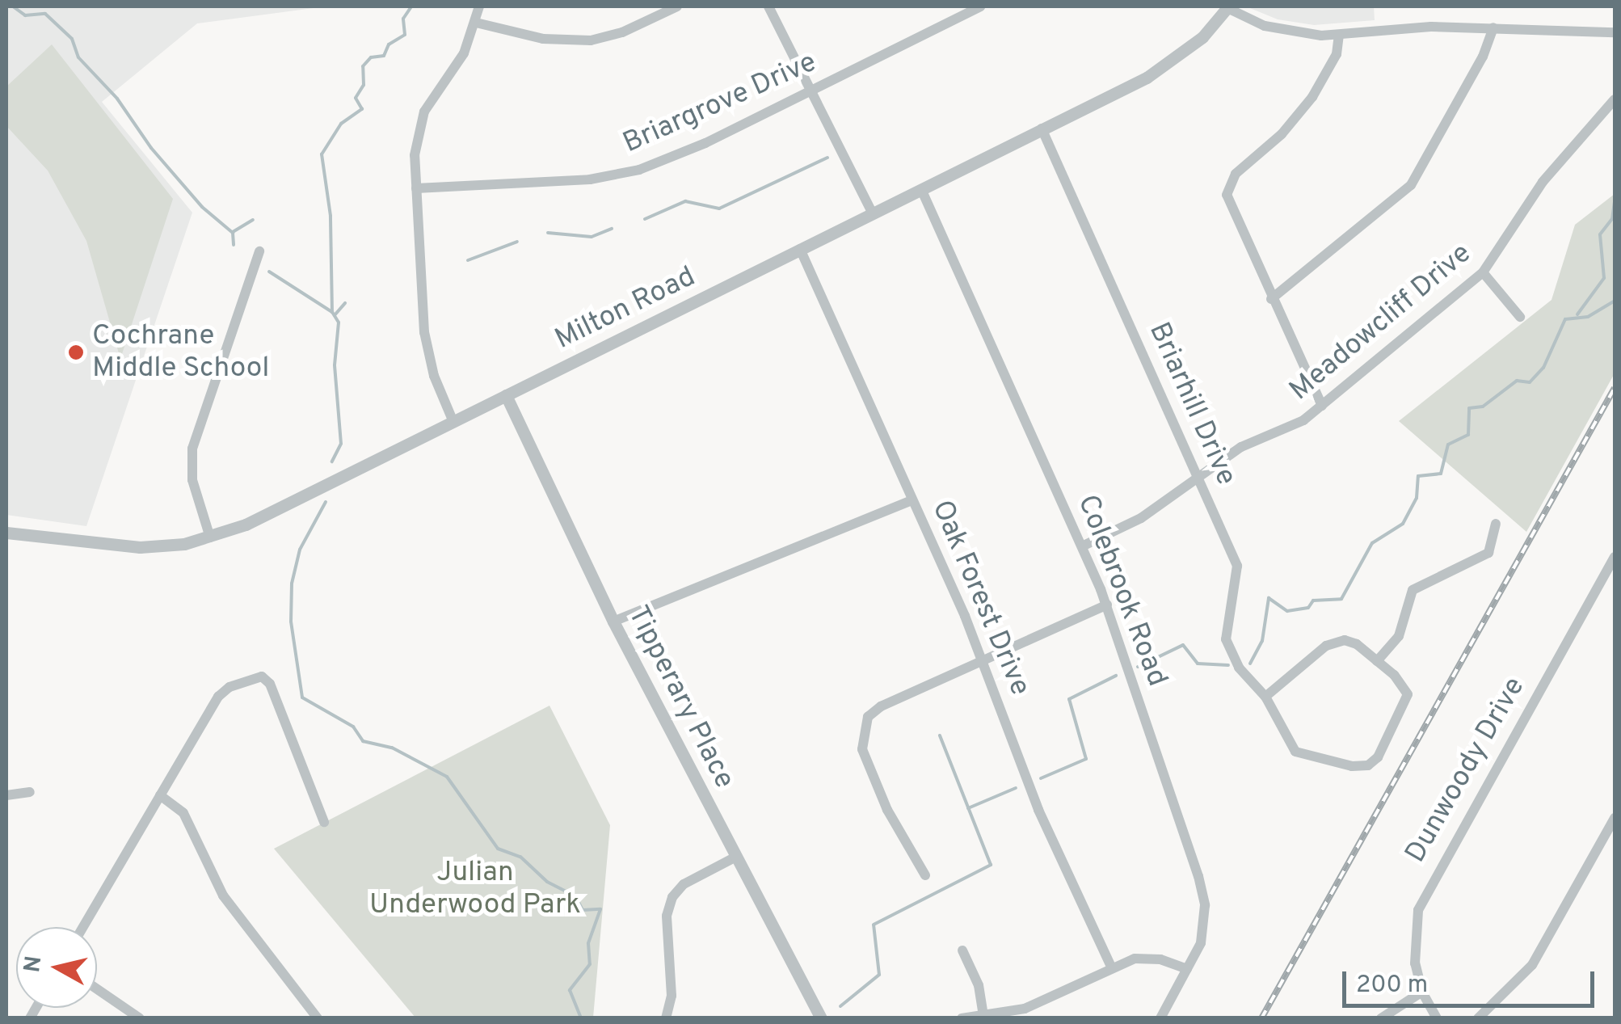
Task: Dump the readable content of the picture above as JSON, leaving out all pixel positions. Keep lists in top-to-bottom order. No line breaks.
{"streets":{"street":["Briargrove Drive","Milton Road","Meadowcliff Drive","Briarhill Drive","Colebrook Road","Oak Forest Drive","Tipperary Place","Dunwoody Drive"]},"crossings":[["Milton Road","Briarhill Drive"],["Milton Road","Colebrook Road"],["Milton Road","Oak Forest Drive"],["Milton Road","Tipperary Place"],["Meadowcliff Drive","Briarhill Drive"],["Meadowcliff Drive","Colebrook Road"]],"parks":["Julian Underwood Park"],"places":["Cochrane Middle School"],"scale_bar":"200 m","north":"left"}
